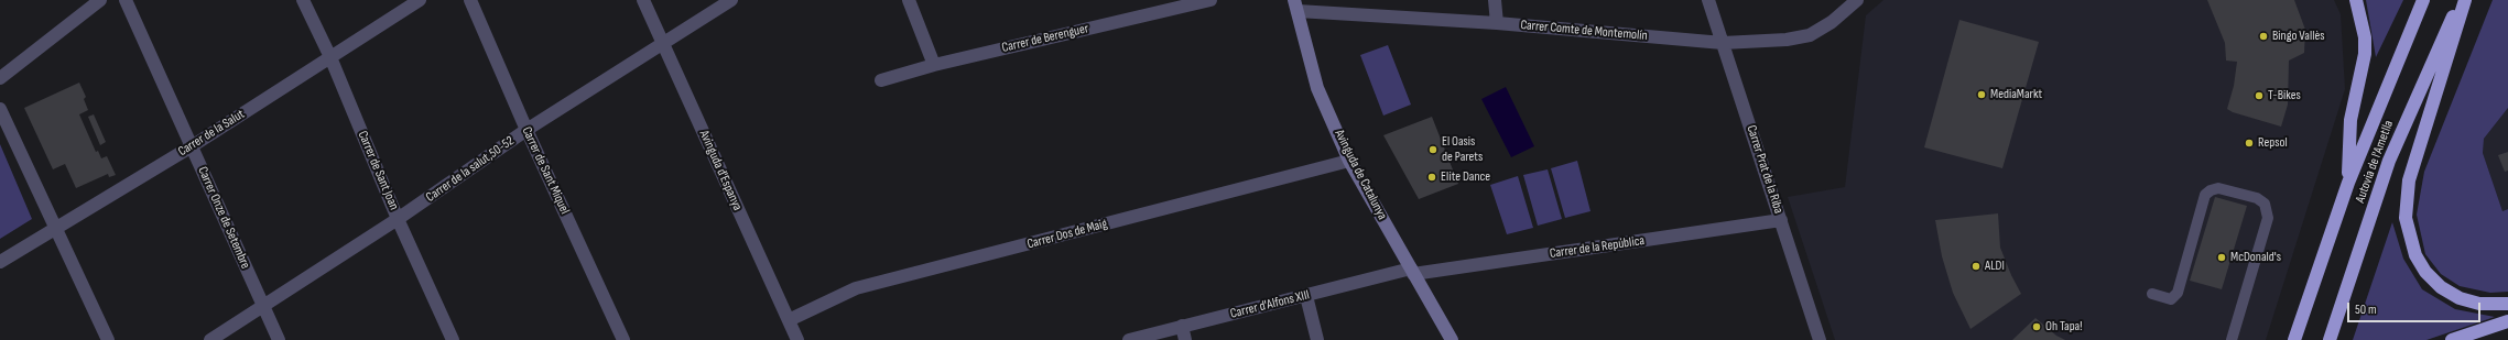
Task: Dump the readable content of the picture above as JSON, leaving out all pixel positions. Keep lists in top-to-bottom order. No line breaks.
{"streets":{"highway":["Autovia de l'Ametlla"],"street":["Carrer Comte de Montemolín","Carrer de Berenguer","Carrer de la Salut","Carrer de la salut,50-52","Carrer Prat de la Riba","Carrer de Sant Joan","Carrer de Sant Miquel","Avinguda d'Espanya","Avinguda de Catalunya","Carrer Onze de Setembre","Carrer Dos de Maig","Carrer de la República","Carrer d'Alfons XIII"]},"crossings":[["Carrer Comte de Montemolín","Carrer Prat de la Riba"],["Carrer Comte de Montemolín","Avinguda de Catalunya"],["Carrer de la Salut","Carrer de Sant Joan"],["Carrer de la Salut","Carrer Onze de Setembre"],["Carrer de la salut,50-52","Carrer de Sant Joan"],["Carrer de la salut,50-52","Carrer de Sant Miquel"],["Carrer de la salut,50-52","Avinguda d'Espanya"],["Carrer de la salut,50-52","Carrer Onze de Setembre"],["Carrer Prat de la Riba","Carrer de la República"],["Avinguda d'Espanya","Carrer Dos de Maig"],["Avinguda de Catalunya","Carrer Dos de Maig"],["Avinguda de Catalunya","Carrer de la República"],["Avinguda de Catalunya","Carrer d'Alfons XIII"],["Carrer de la República","Carrer d'Alfons XIII"]],"places":["Bingo Vallès","MediaMarkt","T-Bikes","Repsol","El Oasis de Parets","Elite Dance","McDonald's","ALDI","Oh Tapa!"],"scale_bar":"50 m"}
